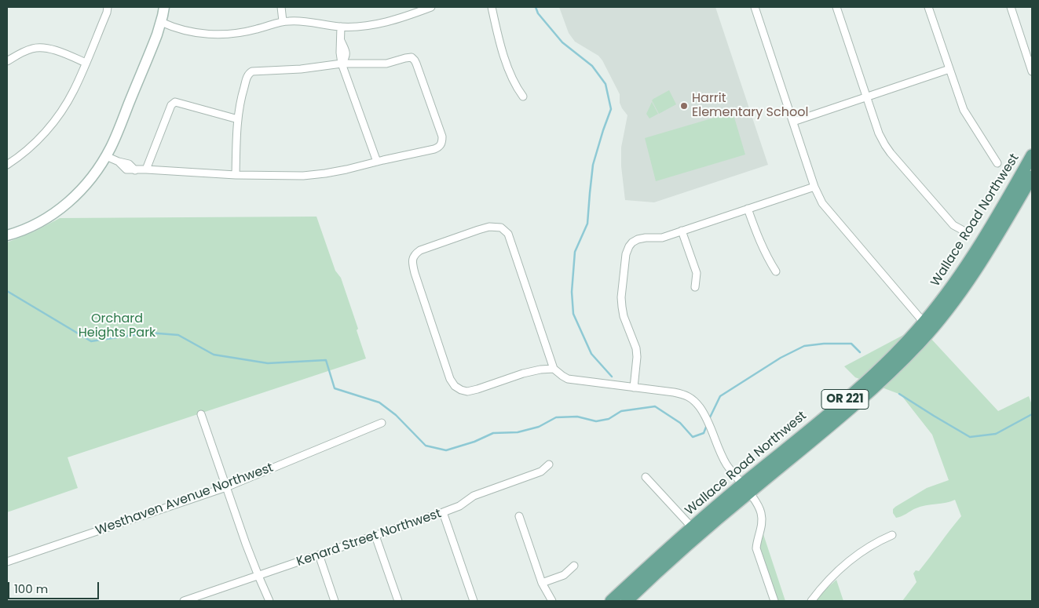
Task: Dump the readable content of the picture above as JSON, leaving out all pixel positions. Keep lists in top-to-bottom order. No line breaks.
{"streets":{"main road":["Wallace Road Northwest","OR 221"],"street":["Westhaven Avenue Northwest","Kenard Street Northwest"]},"parks":["Orchard Heights Park"],"places":["Harrit Elementary School"],"scale_bar":"100 m"}
